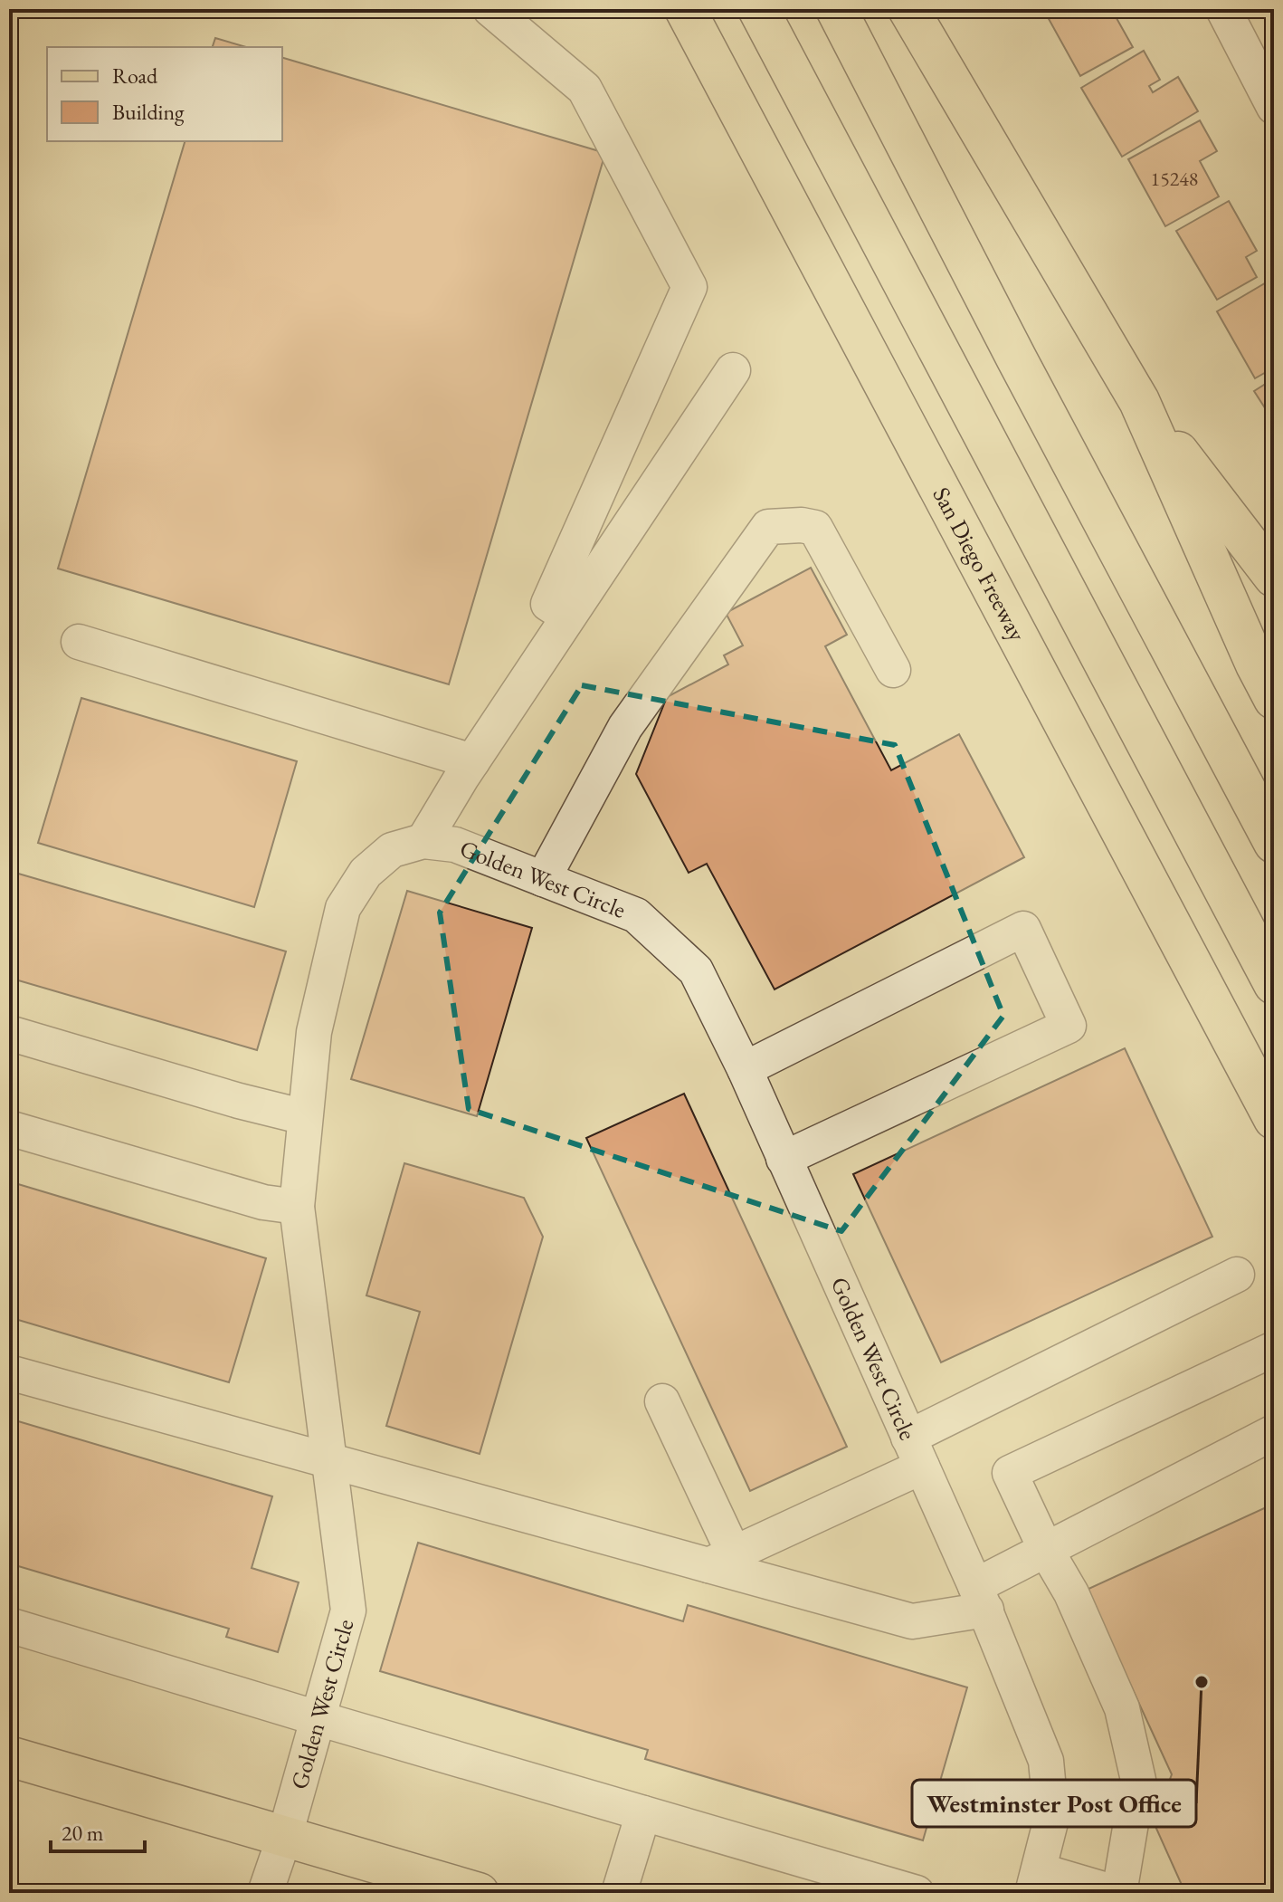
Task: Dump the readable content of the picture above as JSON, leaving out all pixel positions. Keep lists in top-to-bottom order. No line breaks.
{"streets":{"main road":["San Diego Freeway"],"street":["Golden West Circle"]},"places":["Westminster Post Office"],"house_numbers":["15248"],"legend":["Road","Building"],"scale_bar":"20 m"}
